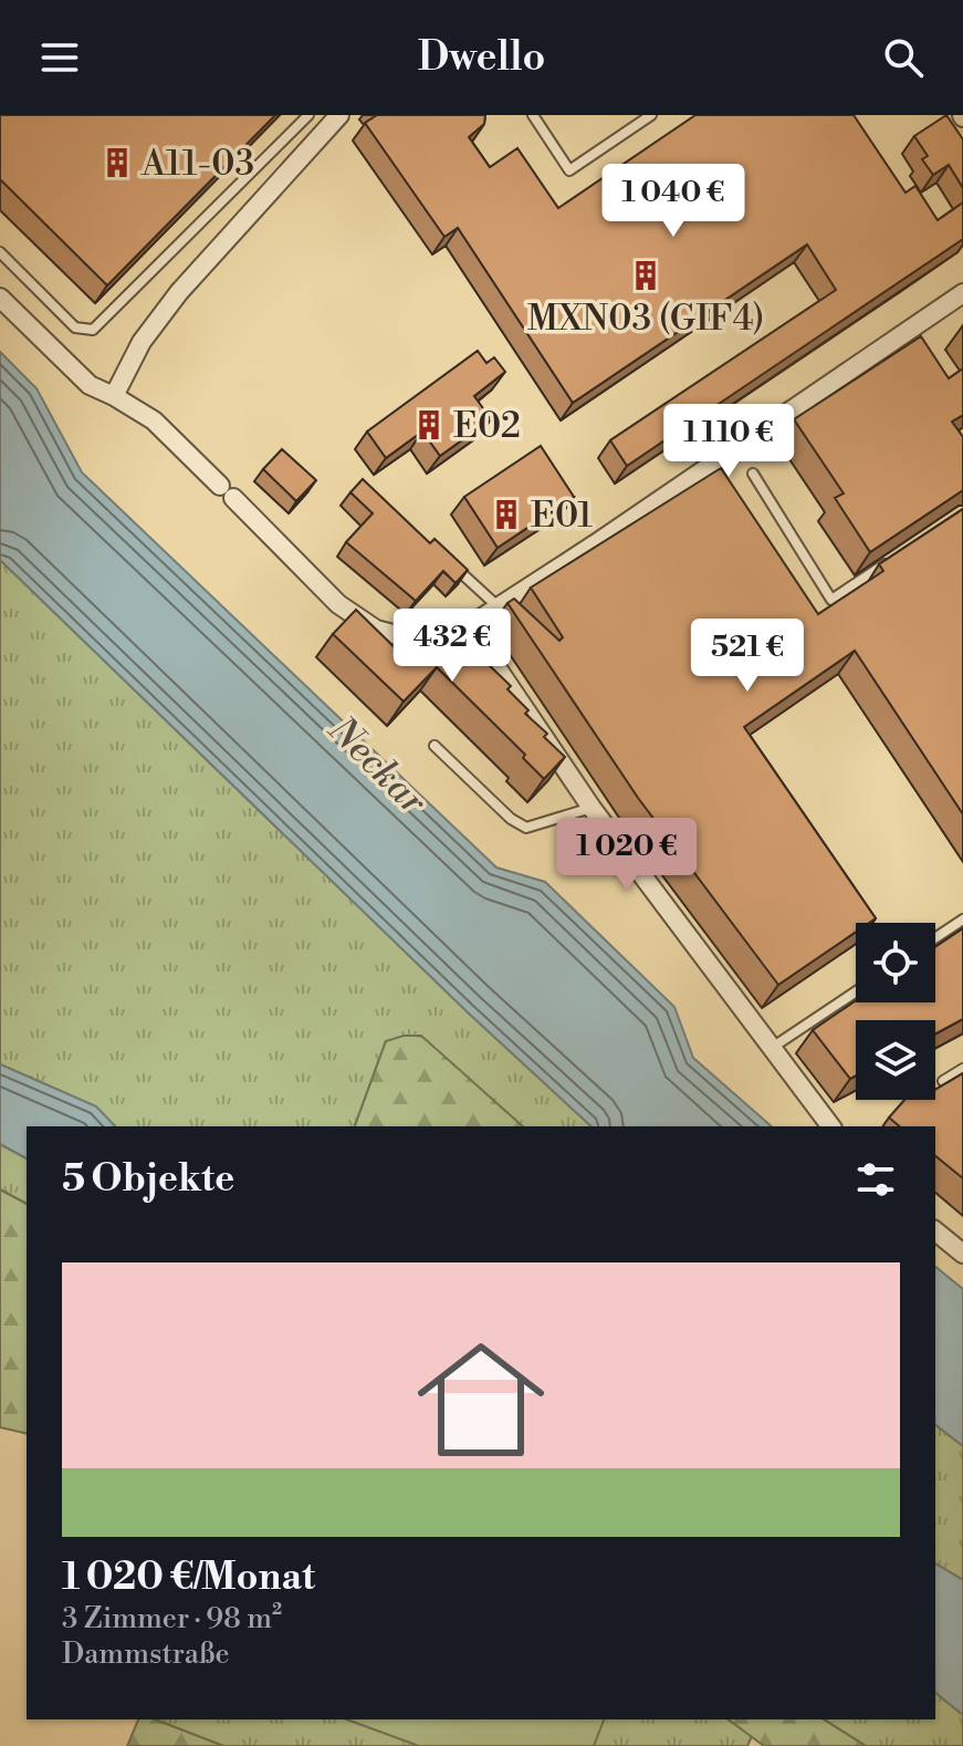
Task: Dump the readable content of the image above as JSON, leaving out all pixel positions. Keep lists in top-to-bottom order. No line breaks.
{"water":["Neckar"],"places":{"building":["A11-03","MXN03 (GIF4)","E02","E01"]},"page":{"header":"Dwello","price":["1 040 €","1 110 €","432 €","521 €","1 020 €"],"heading":"5 Objekte","list":[{"name":"1 020 €/Monat","note":"3 Zimmer · 98 m² · Dammstraße"}]}}
